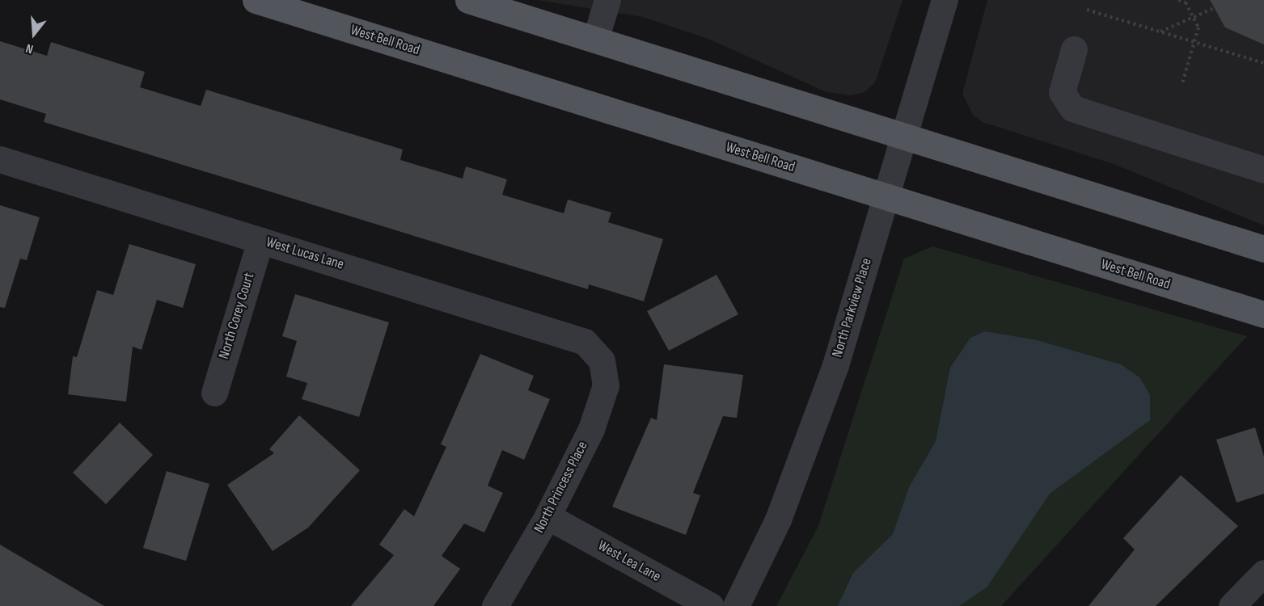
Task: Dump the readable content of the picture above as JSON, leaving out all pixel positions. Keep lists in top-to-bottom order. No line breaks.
{"streets":{"main road":["West Bell Road"],"street":["West Lucas Lane","North Parkview Place","North Corey Court","North Princess Place","West Lea Lane"]},"crossings":[["West Bell Road","North Parkview Place"],["West Lucas Lane","North Corey Court"],["West Lucas Lane","North Princess Place"],["North Princess Place","West Lea Lane"]],"north":"bottom"}
